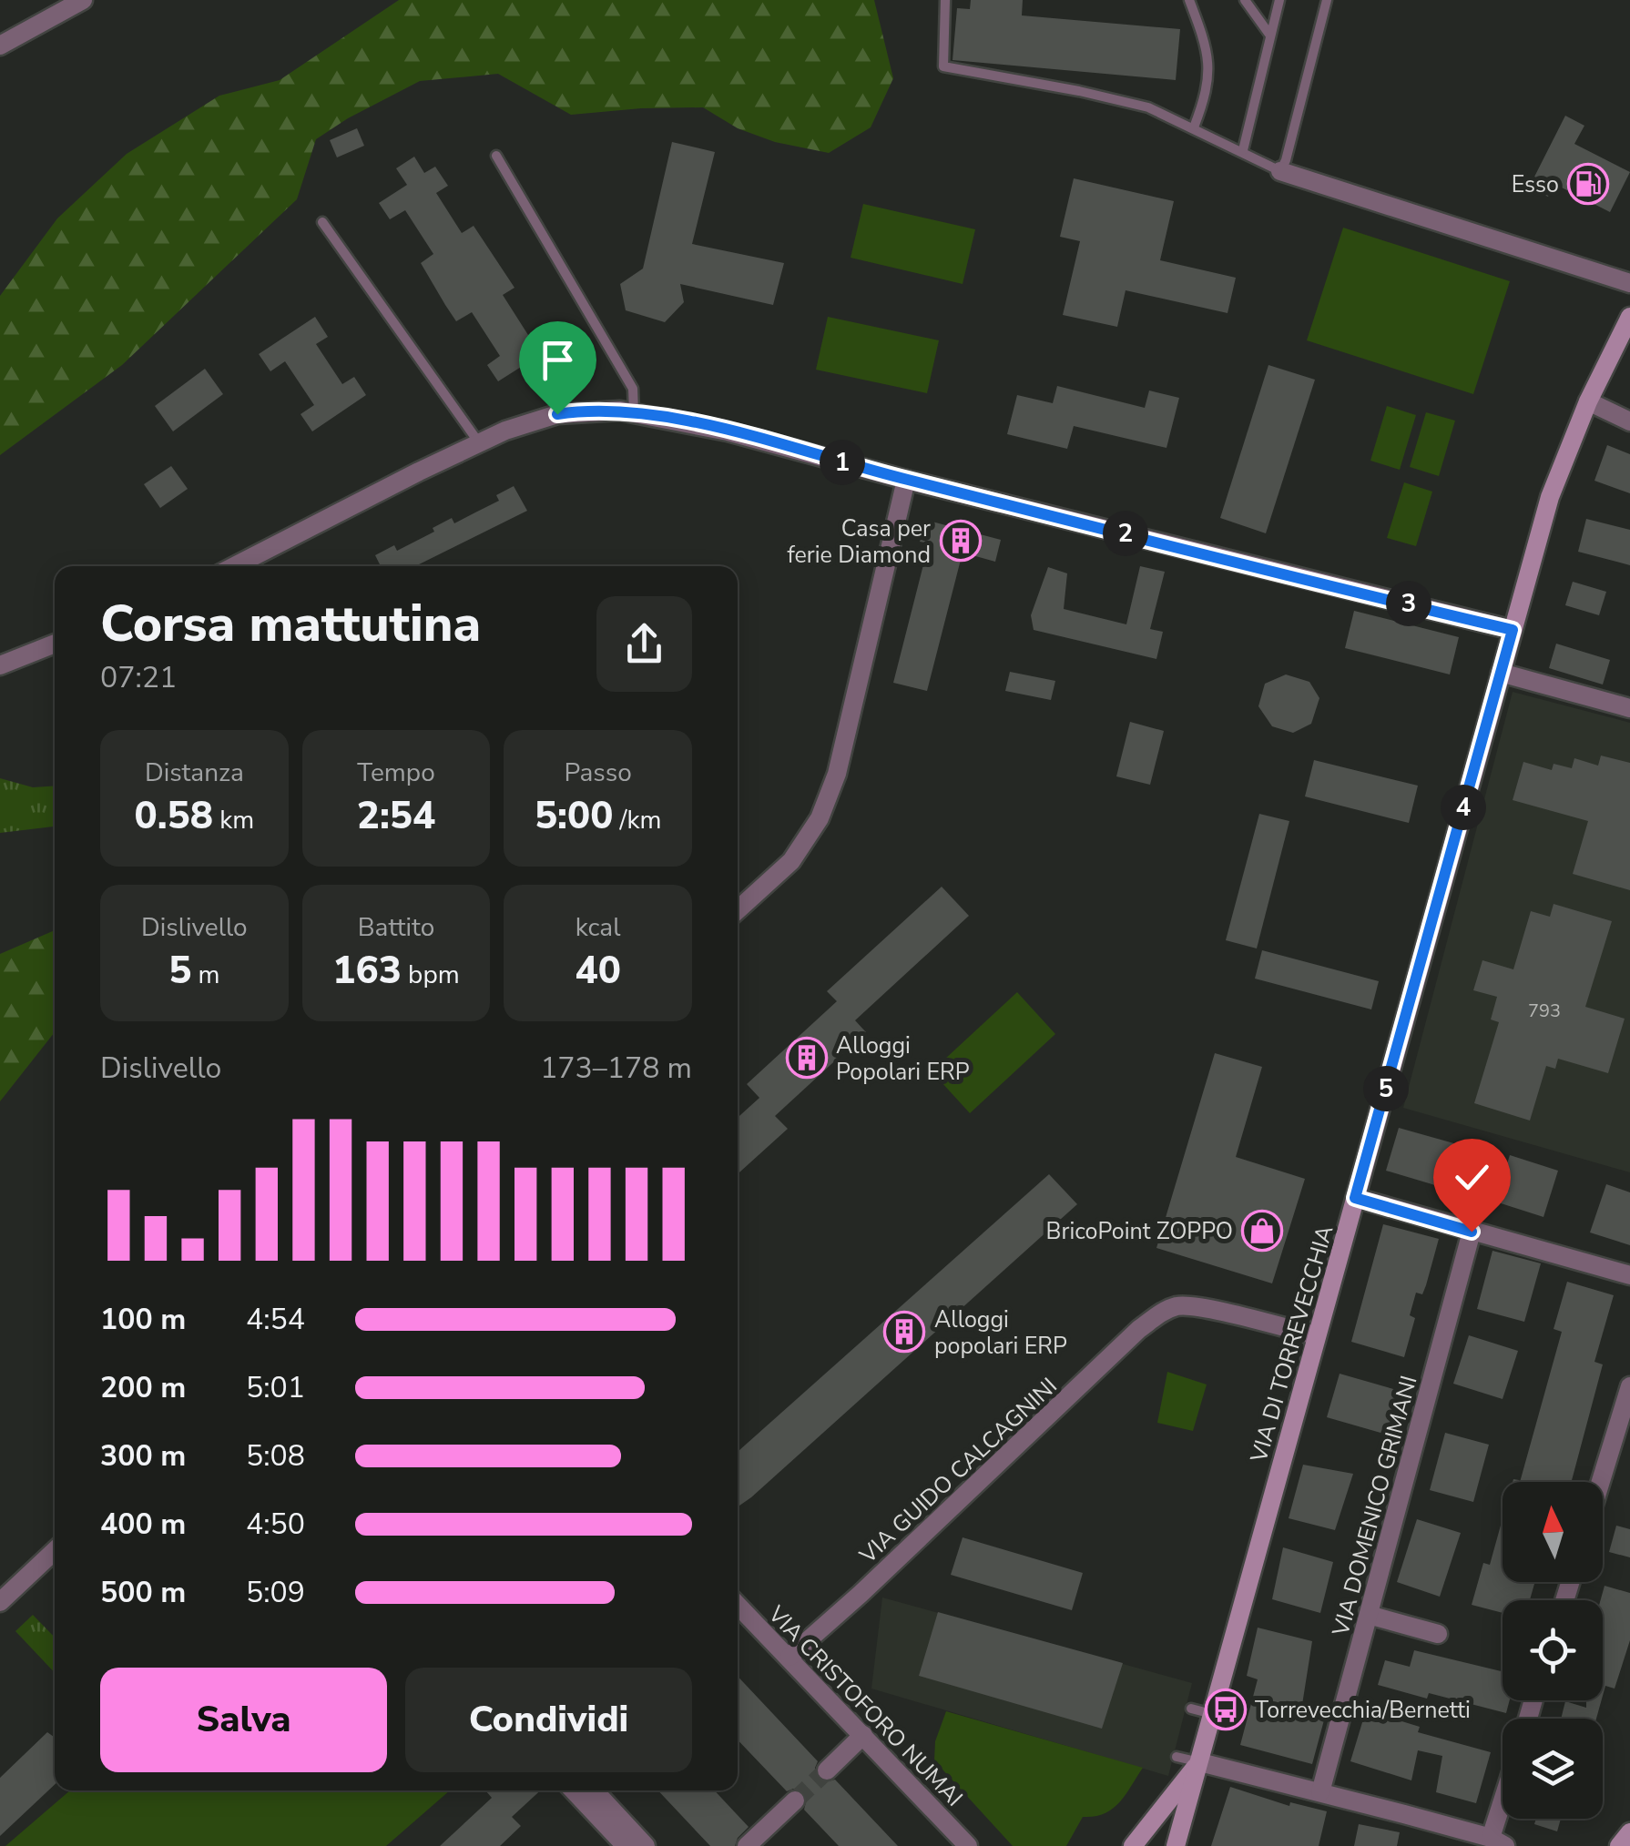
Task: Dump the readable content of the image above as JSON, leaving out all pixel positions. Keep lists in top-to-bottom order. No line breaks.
{"streets":{"main road":["VIA DI TORREVECCHIA"],"street":["VIA GUIDO CALCAGNINI","VIA DOMENICO GRIMANI","VIA CRISTOFORO NUMAI"]},"crossings":[["VIA DI TORREVECCHIA","VIA GUIDO CALCAGNINI"],["VIA GUIDO CALCAGNINI","VIA CRISTOFORO NUMAI"]],"places":{"fuel station":["Esso"],"building":["Casa per ferie Diamond","Alloggi Popolari ERP","Alloggi popolari ERP"],"shop":["BricoPoint ZOPPO"],"bus stop":["Torrevecchia/Bernetti"]},"house_numbers":["793"],"north":"top","page":{"pins":["1","2","3","4","5"],"heading":["Corsa mattutina","07:21"],"stats":[["Distanza","0.58 km"],["Tempo","2:54"],["Passo","5:00 /km"],["Dislivello","5 m"],["Battito","163 bpm"],["kcal","40"]],"chart":["Dislivello","173–178 m"],"list":[{"name":"100 m","note":"4:54"},{"name":"200 m","note":"5:01"},{"name":"300 m","note":"5:08"},{"name":"400 m","note":"4:50"},{"name":"500 m","note":"5:09"}],"buttons":["Salva","Condividi"]}}
